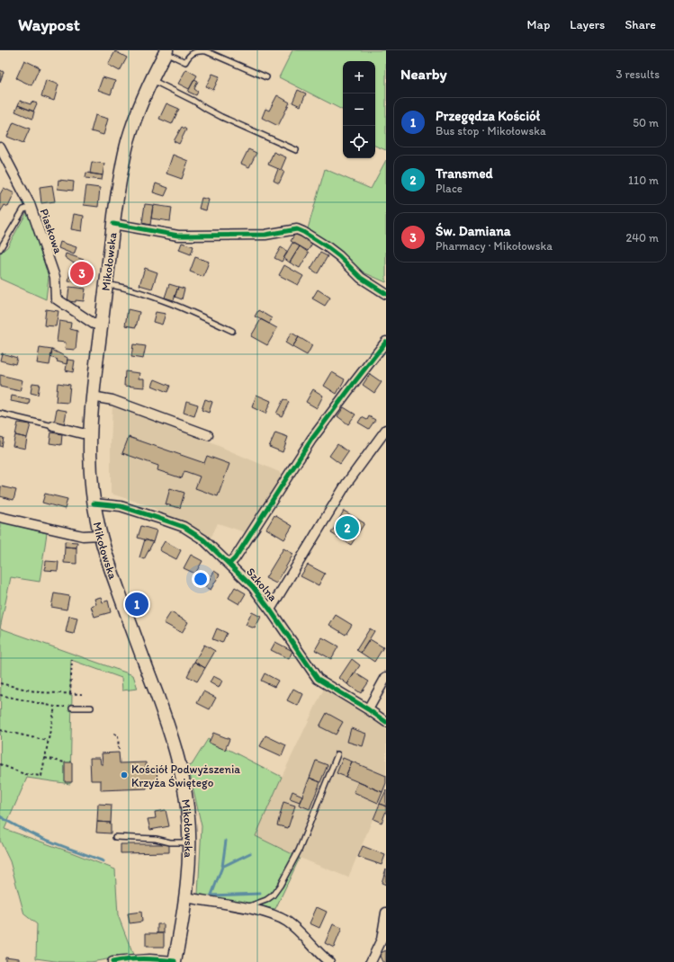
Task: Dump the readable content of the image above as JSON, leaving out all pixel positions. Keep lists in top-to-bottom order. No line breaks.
{"streets":{"main road":["Mikołowska"],"street":["Piaskowa","Szkolna"]},"crossings":[["Piaskowa","Mikołowska"],["Mikołowska","Szkolna"]],"places":["Kościół Podwyższenia Krzyża Świętego"],"page":{"header":"Waypost","nav":["Map","Layers","Share"],"heading":["Nearby","3 results"],"map_buttons":["+","−"],"list":[{"mark":"1","name":"Przegędza Kościół","note":"Bus stop · Mikołowska","value":"50 m"},{"mark":"2","name":"Transmed","note":"Place","value":"110 m"},{"mark":"3","name":"Św. Damiana","note":"Pharmacy · Mikołowska","value":"240 m"}],"pins":["3","2","1"]}}
